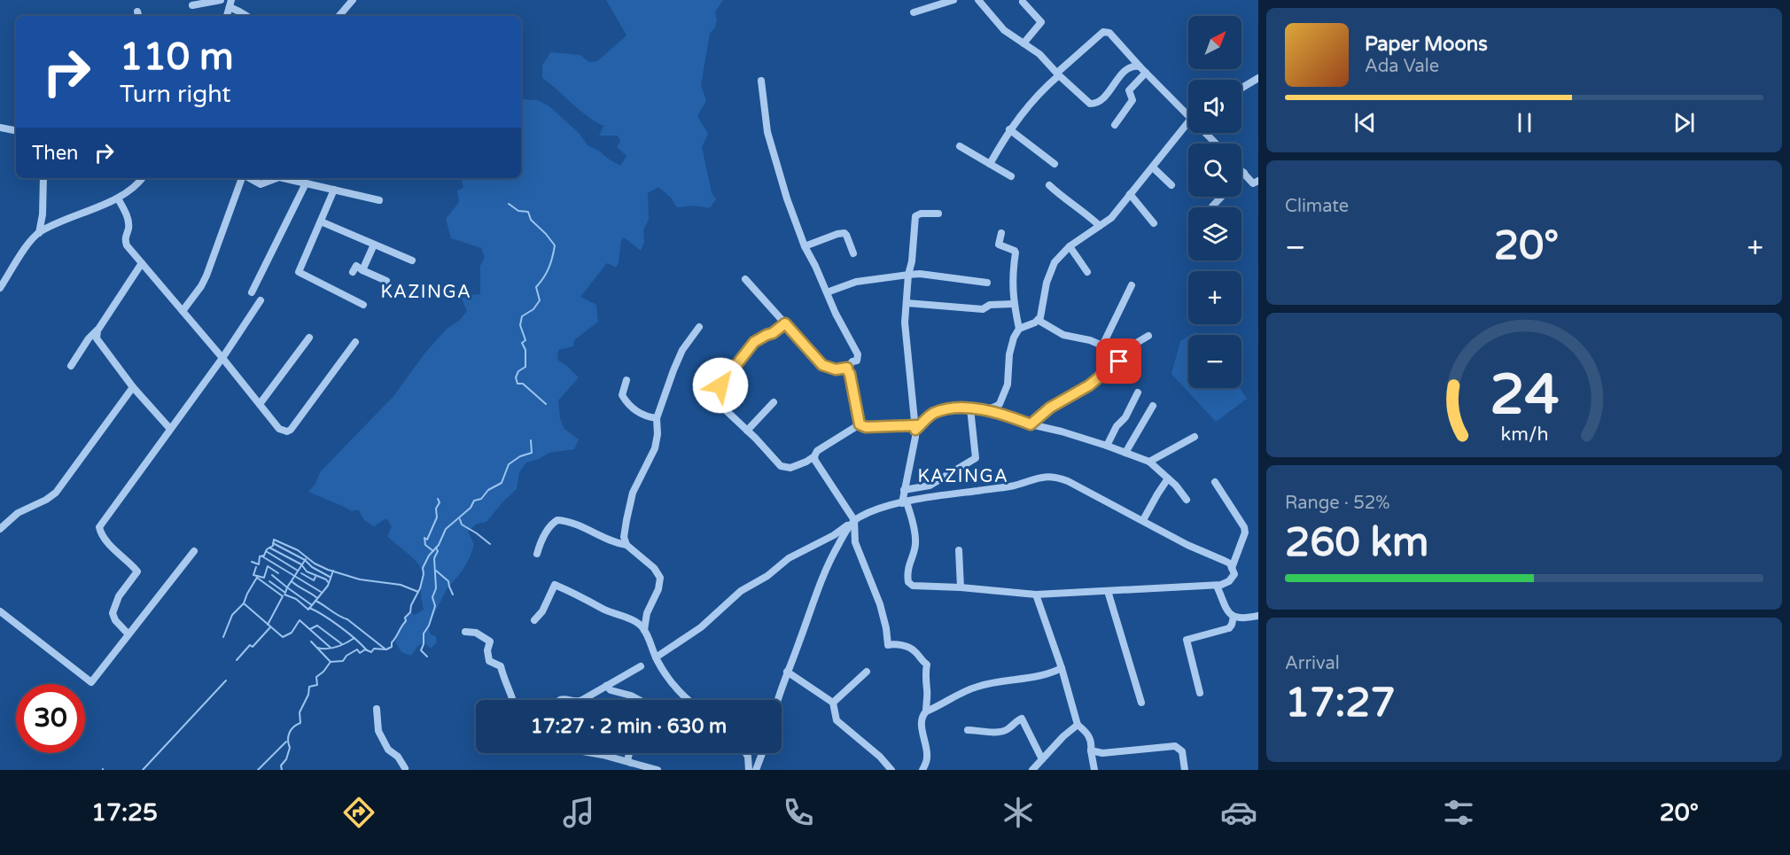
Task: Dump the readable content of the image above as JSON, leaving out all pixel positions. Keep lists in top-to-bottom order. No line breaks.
{"districts":["KAZINGA","KAZINGA"],"north":"top right","page":{"map_buttons":["+","−"],"turn":["110 m","Turn right"],"song":["Paper Moons","Ada Vale"],"then":"Then","tile":["Climate",["Range · 52%","260 km"],["Arrival","17:27"]],"heat":["−","20°","+"],"limit":"30","trip":"17:27 · 2 min · 630 m","tabs":["17:25","20°"],"gauge":["24","km/h"]}}
